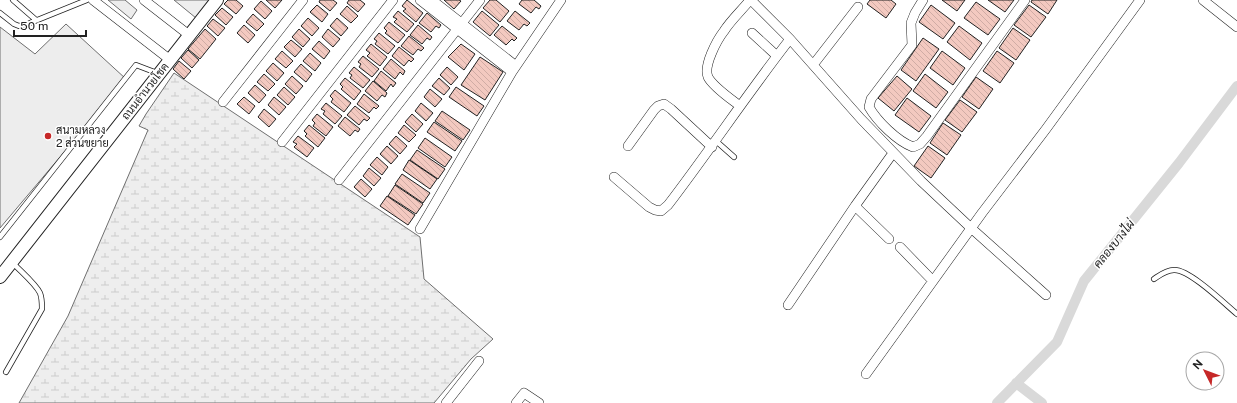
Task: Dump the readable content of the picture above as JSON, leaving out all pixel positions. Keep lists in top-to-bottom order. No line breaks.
{"streets":{"street":["ถนนอำนวยโชค"]},"water":["คลองบางไผ่"],"places":["สนามหลวง 2 ส่วนขยาย"],"scale_bar":"50 m","north":"top left"}
